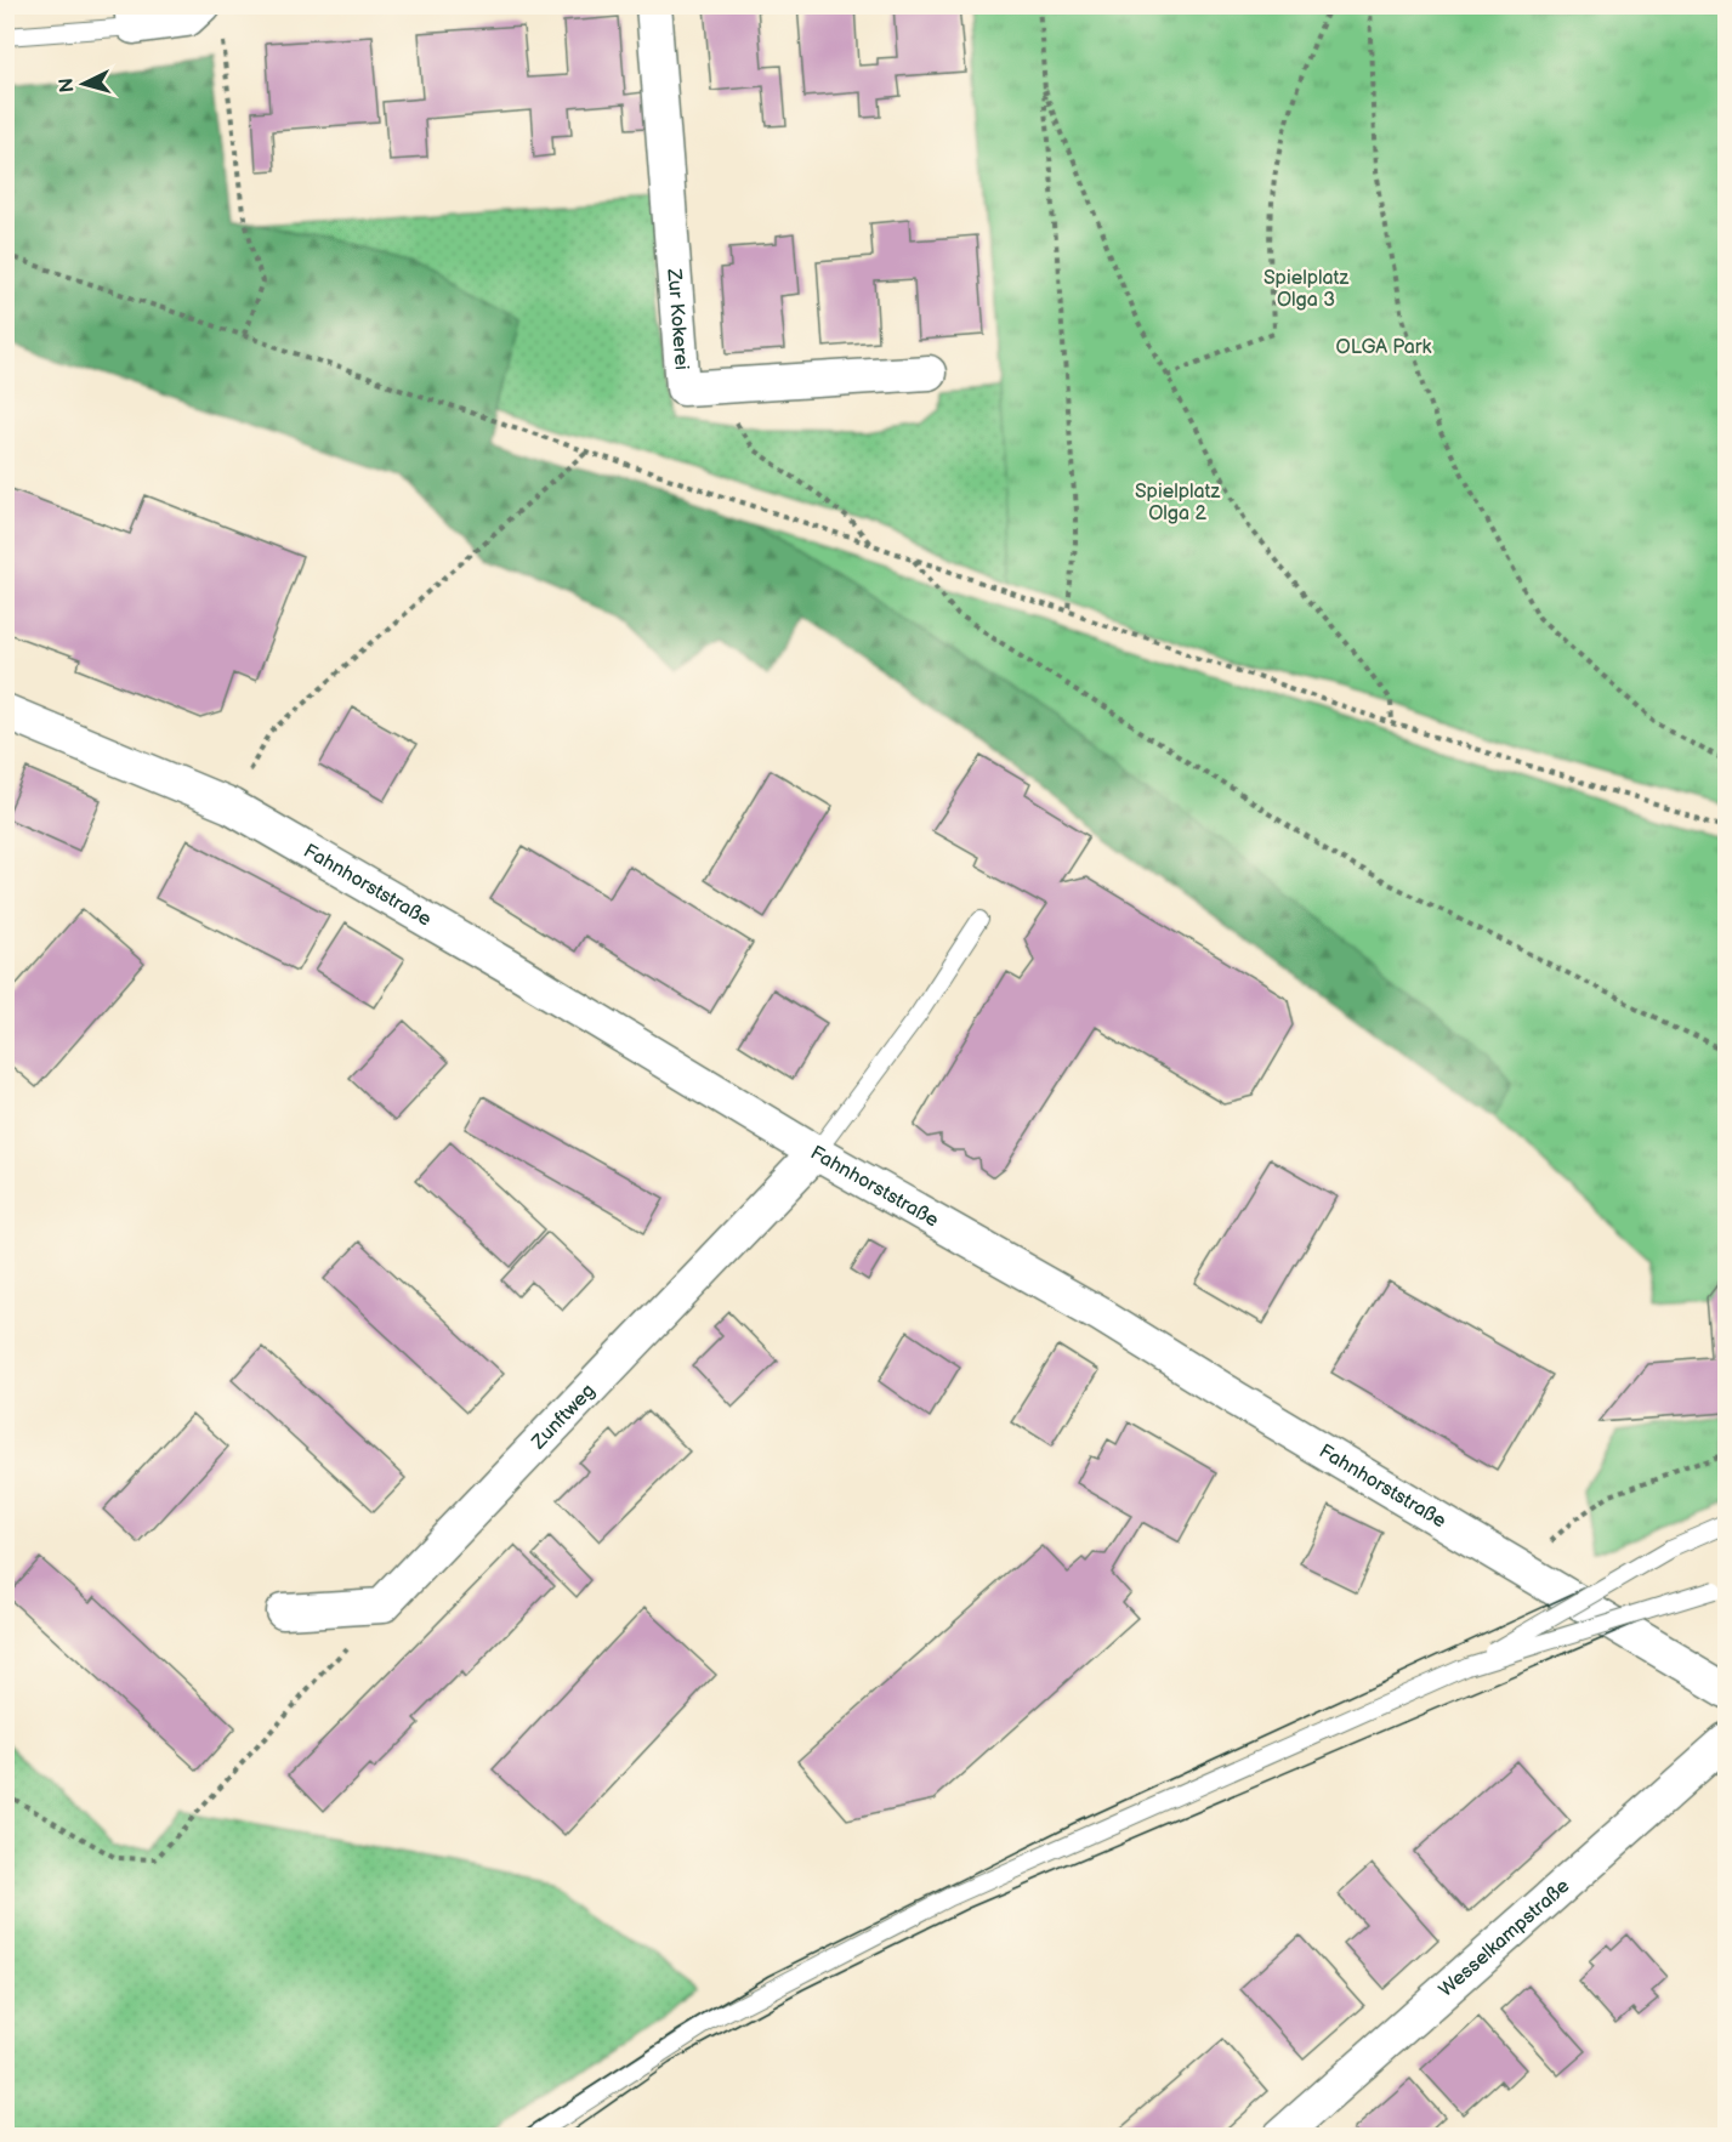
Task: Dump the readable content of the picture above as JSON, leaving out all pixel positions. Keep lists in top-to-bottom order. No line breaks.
{"streets":{"street":["Zur Kokerei","Fahnhorststraße","Zunftweg","Wesselkampstraße"]},"crossings":[["Fahnhorststraße","Zunftweg"]],"parks":["Spielplatz Olga 3","OLGA Park","Spielplatz Olga 2"],"north":"left"}
